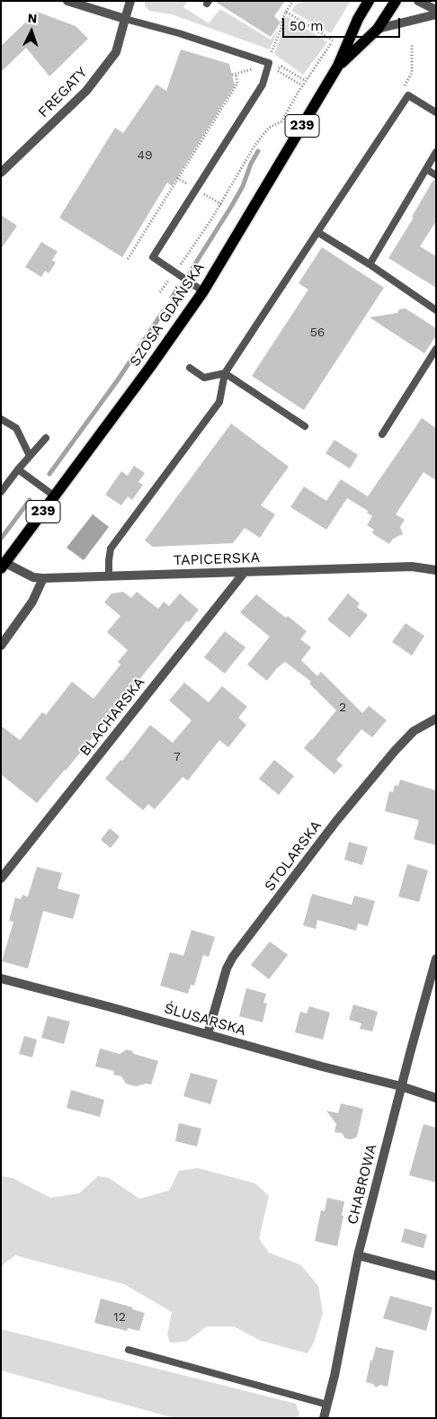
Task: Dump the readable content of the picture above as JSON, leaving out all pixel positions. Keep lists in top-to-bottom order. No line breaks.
{"streets":{"main road":["239","SZOSA GDAŃSKA"],"street":["FREGATY","TAPICERSKA","BLACHARSKA","STOLARSKA","ŚLUSARSKA","CHABROWA"]},"crossings":[["SZOSA GDAŃSKA","TAPICERSKA"],["TAPICERSKA","BLACHARSKA"],["STOLARSKA","ŚLUSARSKA"],["ŚLUSARSKA","CHABROWA"]],"house_numbers":["49","56","2","7","12"],"scale_bar":"50 m","north":"top"}
